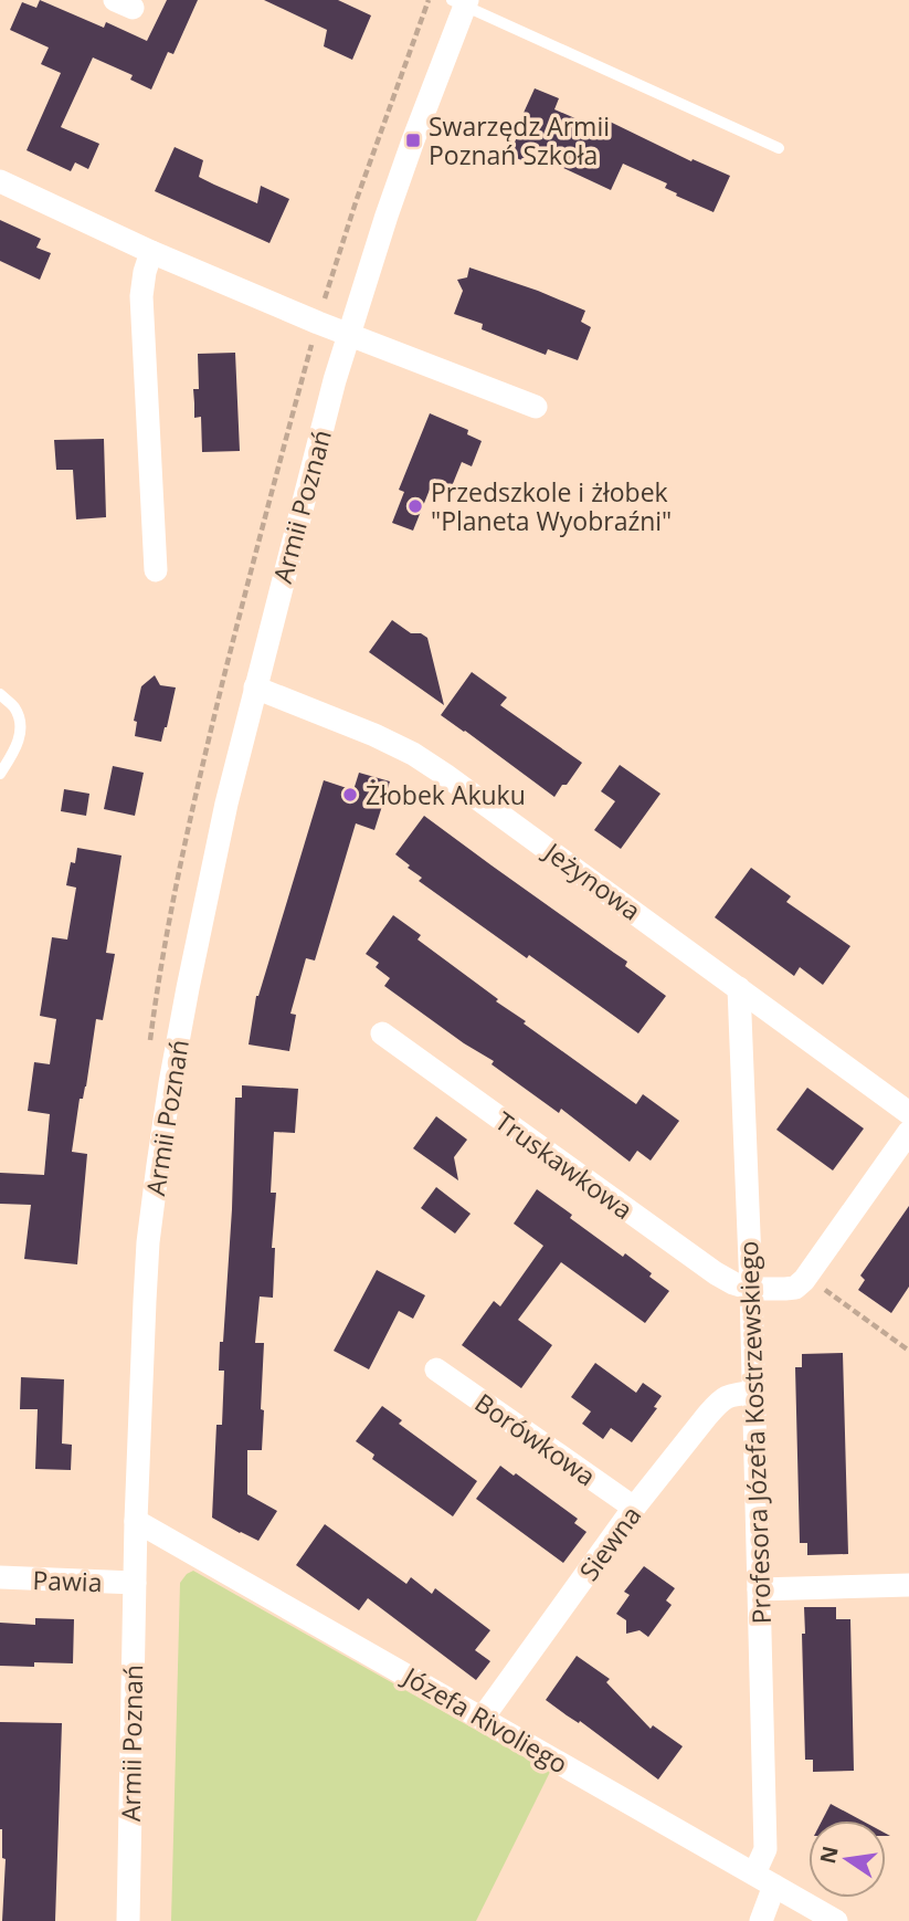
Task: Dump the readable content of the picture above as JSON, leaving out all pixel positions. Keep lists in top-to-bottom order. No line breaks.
{"streets":{"street":["Armii Poznań","Jeżynowa","Truskawkowa","Profesora Józefa Kostrzewskiego","Borówkowa","Siewna","Pawia","Józefa Rivoliego"]},"crossings":[["Armii Poznań","Jeżynowa"],["Armii Poznań","Pawia"],["Armii Poznań","Józefa Rivoliego"],["Jeżynowa","Profesora Józefa Kostrzewskiego"],["Truskawkowa","Profesora Józefa Kostrzewskiego"],["Profesora Józefa Kostrzewskiego","Siewna"],["Profesora Józefa Kostrzewskiego","Józefa Rivoliego"],["Borówkowa","Siewna"],["Siewna","Józefa Rivoliego"]],"places":{"transit":["Swarzędz Armii Poznań Szkoła"],"other":["Przedszkole i żłobek \"Planeta Wyobraźni\"","Żłobek Akuku"]},"north":"left"}
